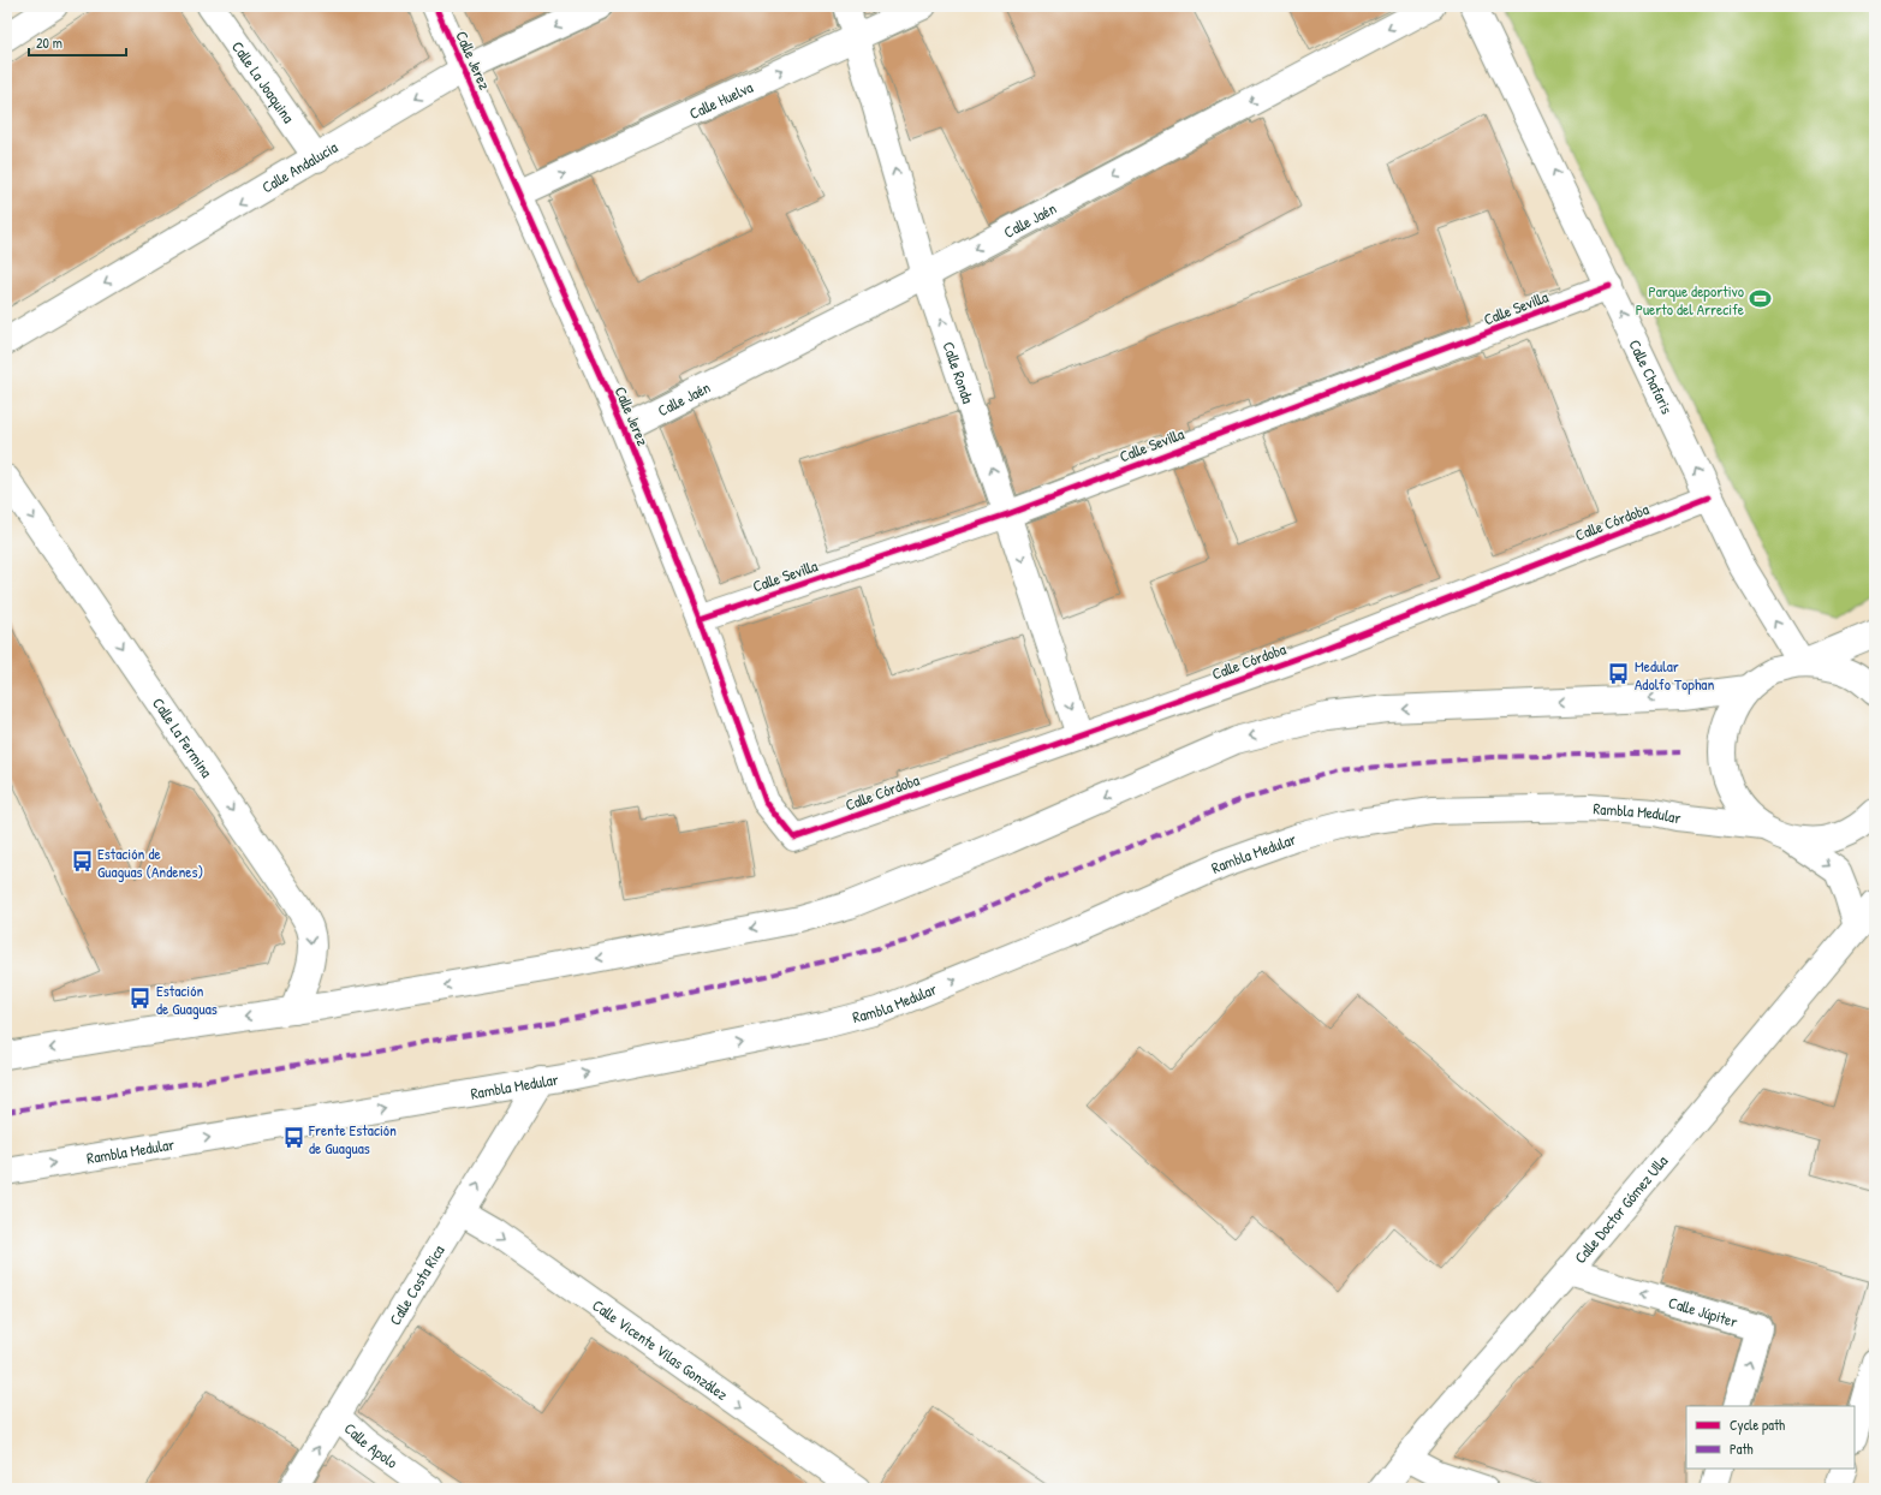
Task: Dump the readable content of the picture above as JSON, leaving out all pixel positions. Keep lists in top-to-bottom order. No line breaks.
{"streets":{"street":["Calle Jerez","Calle La Joaquina","Calle Huelva","Calle Andalucia","Calle Jaén","Calle Sevilla","Calle Ronda","Calle Chafaris","Calle Córdoba","Calle La Fermina","Rambla Medular","Calle Doctor Gómez Ulla","Calle Costa Rica","Calle Júpiter","Calle Vicente Vilas González","Calle Apolo"]},"crossings":[["Calle Jerez","Calle Huelva"],["Calle Jerez","Calle Andalucia"],["Calle Jerez","Calle Jaén"],["Calle Jerez","Calle Sevilla"],["Calle Jerez","Calle Córdoba"],["Calle La Joaquina","Calle Andalucia"],["Calle Huelva","Calle Ronda"],["Calle Jaén","Calle Ronda"],["Calle Sevilla","Calle Ronda"],["Calle Sevilla","Calle Chafaris"],["Calle Ronda","Calle Córdoba"],["Calle Chafaris","Calle Córdoba"],["Rambla Medular","Calle Costa Rica"],["Calle Doctor Gómez Ulla","Calle Júpiter"],["Calle Costa Rica","Calle Vicente Vilas González"],["Calle Costa Rica","Calle Apolo"]],"one_way":["Calle Huelva","Calle Andalucia","Calle Jaén","Calle Chafaris","Calle La Fermina","Calle Costa Rica","Calle Vicente Vilas González"],"places":{"sports":["Parque deportivo Puerto del Arrecife"],"bus stop":["Medular Adolfo Tophan","Estación de Guaguas (Andenes)","Estación de Guaguas","Frente Estación de Guaguas"]},"legend":["Cycle path","Path"],"scale_bar":"20 m"}
